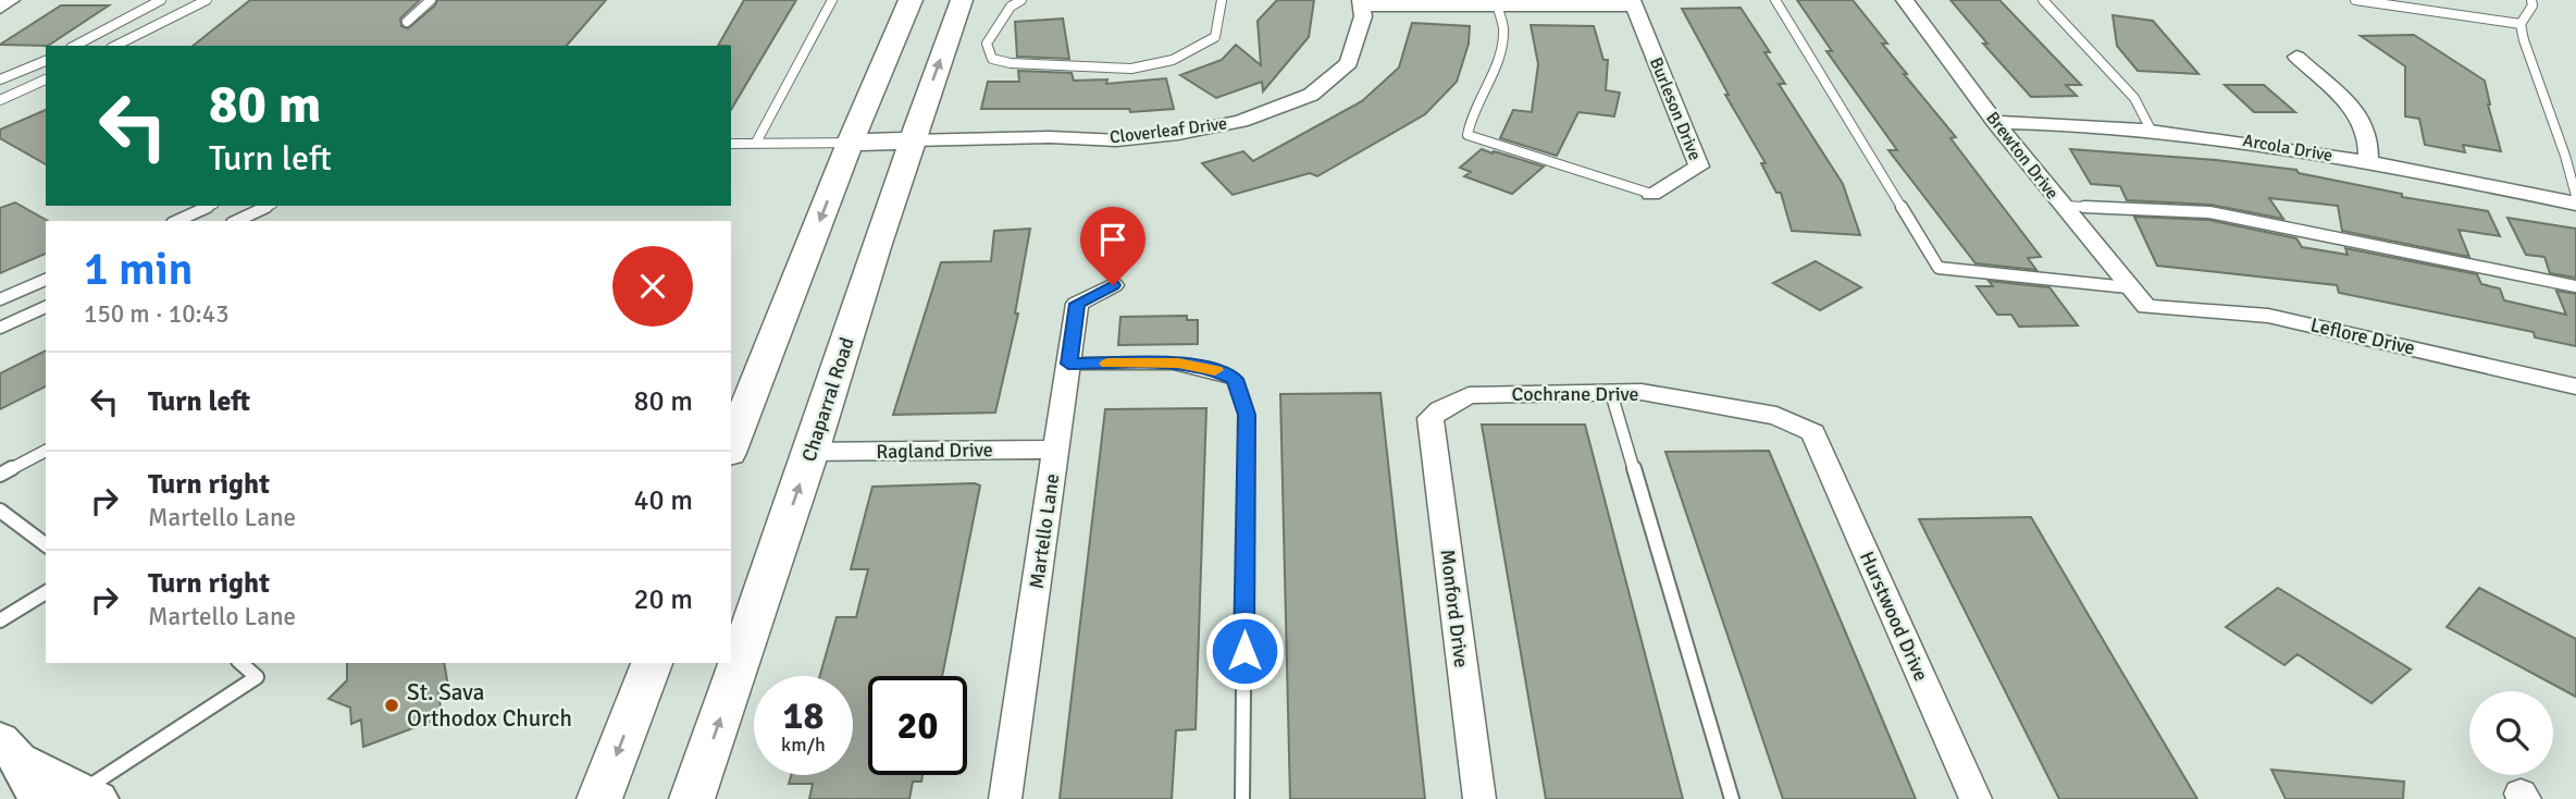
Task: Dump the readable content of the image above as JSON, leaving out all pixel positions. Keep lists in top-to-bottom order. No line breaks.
{"streets":{"main road":["Chaparral Road"],"street":["Burleson Drive","Cloverleaf Drive","Arcola Drive","Brewton Drive","Leflore Drive","Cochrane Drive","Ragland Drive","Martello Lane","Monford Drive","Hurstwood Drive"]},"crossings":[["Cloverleaf Drive","Chaparral Road"],["Arcola Drive","Brewton Drive"],["Brewton Drive","Leflore Drive"],["Cochrane Drive","Monford Drive"],["Cochrane Drive","Hurstwood Drive"],["Chaparral Road","Ragland Drive"],["Ragland Drive","Martello Lane"]],"places":["St. Sava Orthodox Church"],"page":{"turn":["80 m","Turn left"],"heading":["1 min","150 m · 10:43"],"list":[{"name":"Turn left","value":"80 m"},{"name":"Turn right","note":"Martello Lane","value":"40 m"},{"name":"Turn right","note":"Martello Lane","value":"20 m"}],"speed":"18 km/h","limit":"20"}}
